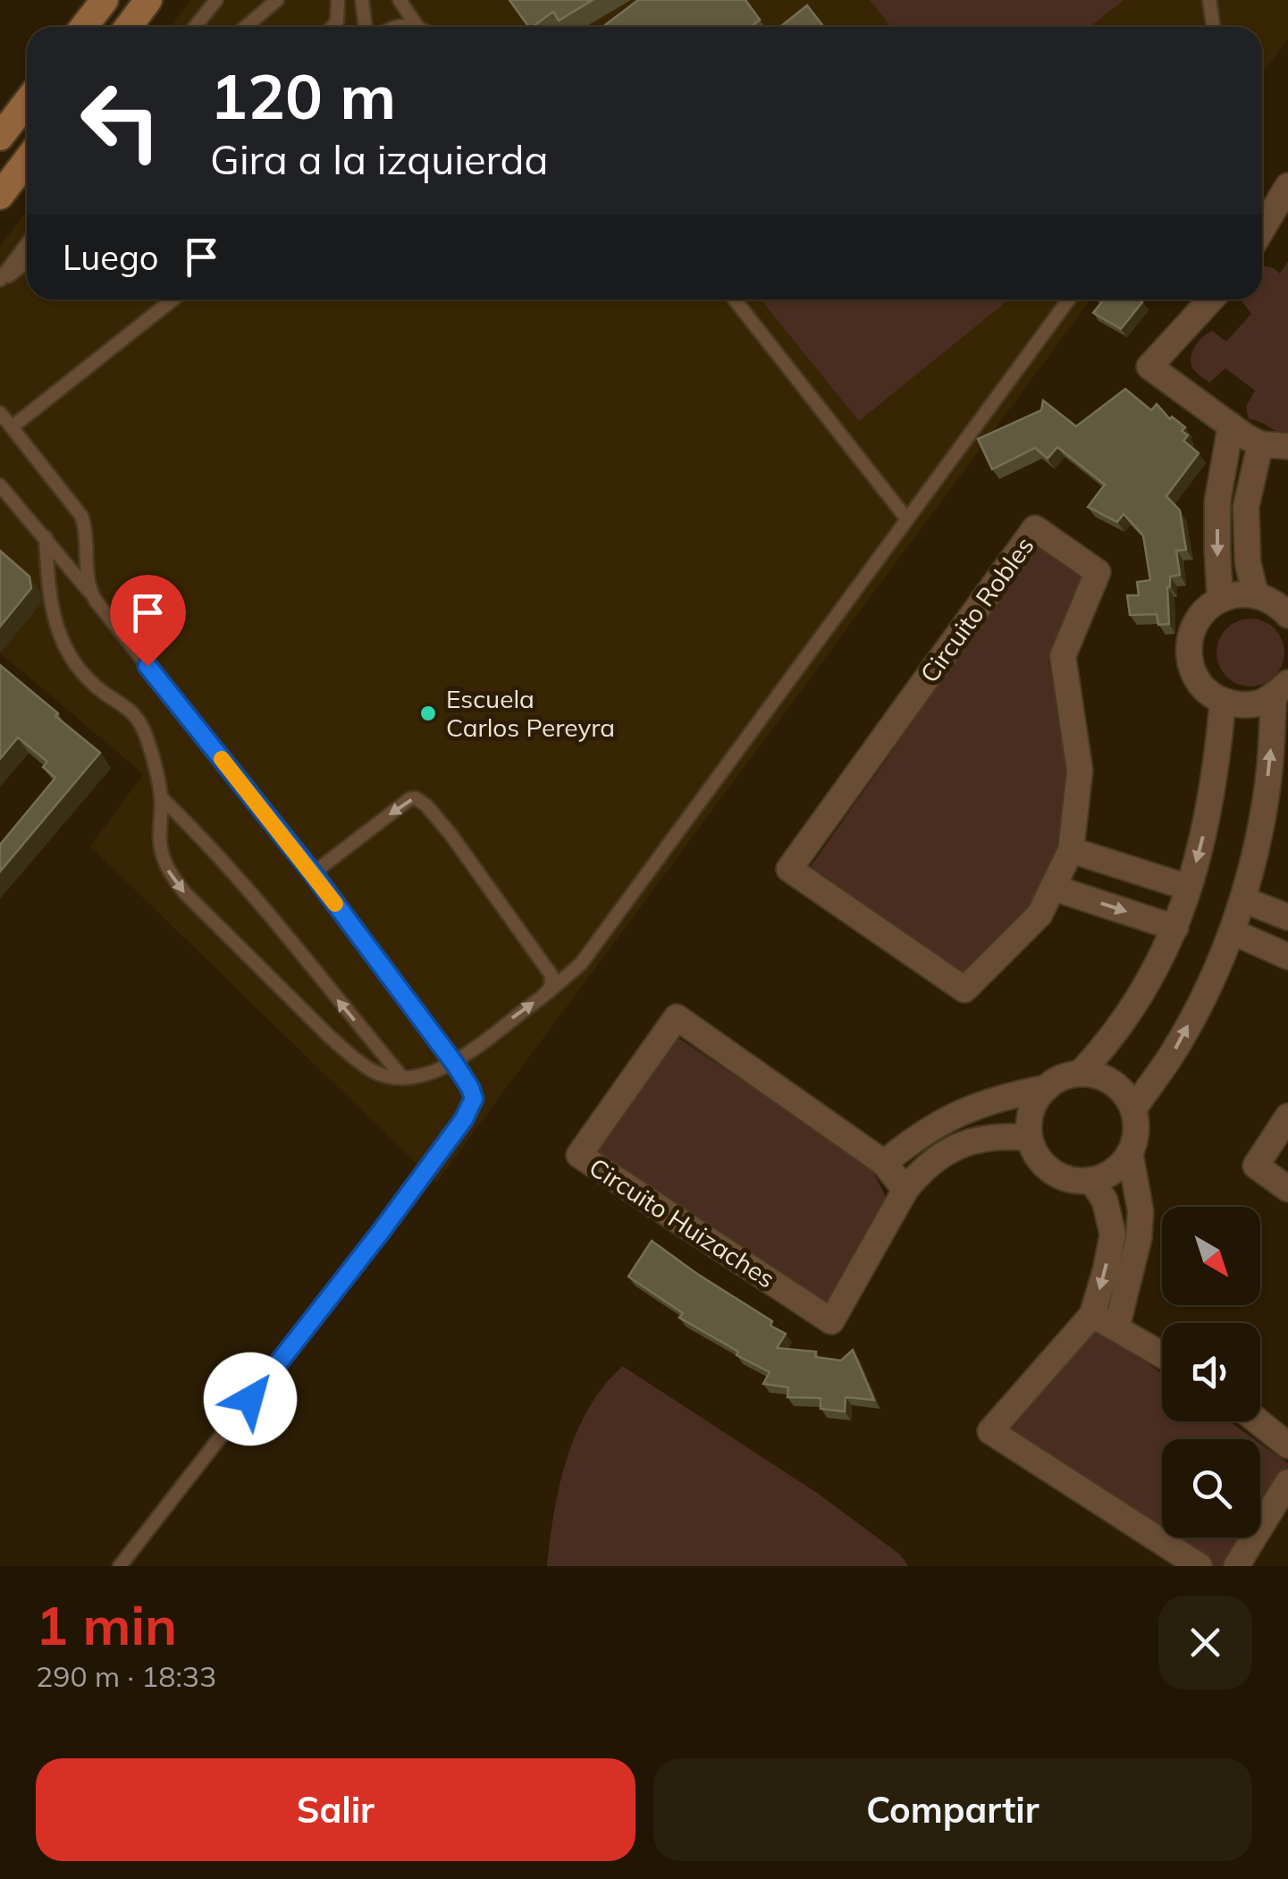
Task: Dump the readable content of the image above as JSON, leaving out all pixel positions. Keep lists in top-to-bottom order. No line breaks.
{"streets":{"street":["Circuito Robles","Circuito Huizaches"]},"places":["Escuela Carlos Pereyra"],"north":"bottom right","page":{"turn":["120 m","Gira a la izquierda"],"then":"Luego","heading":["1 min","290 m · 18:33"],"buttons":["Salir","Compartir"]}}
